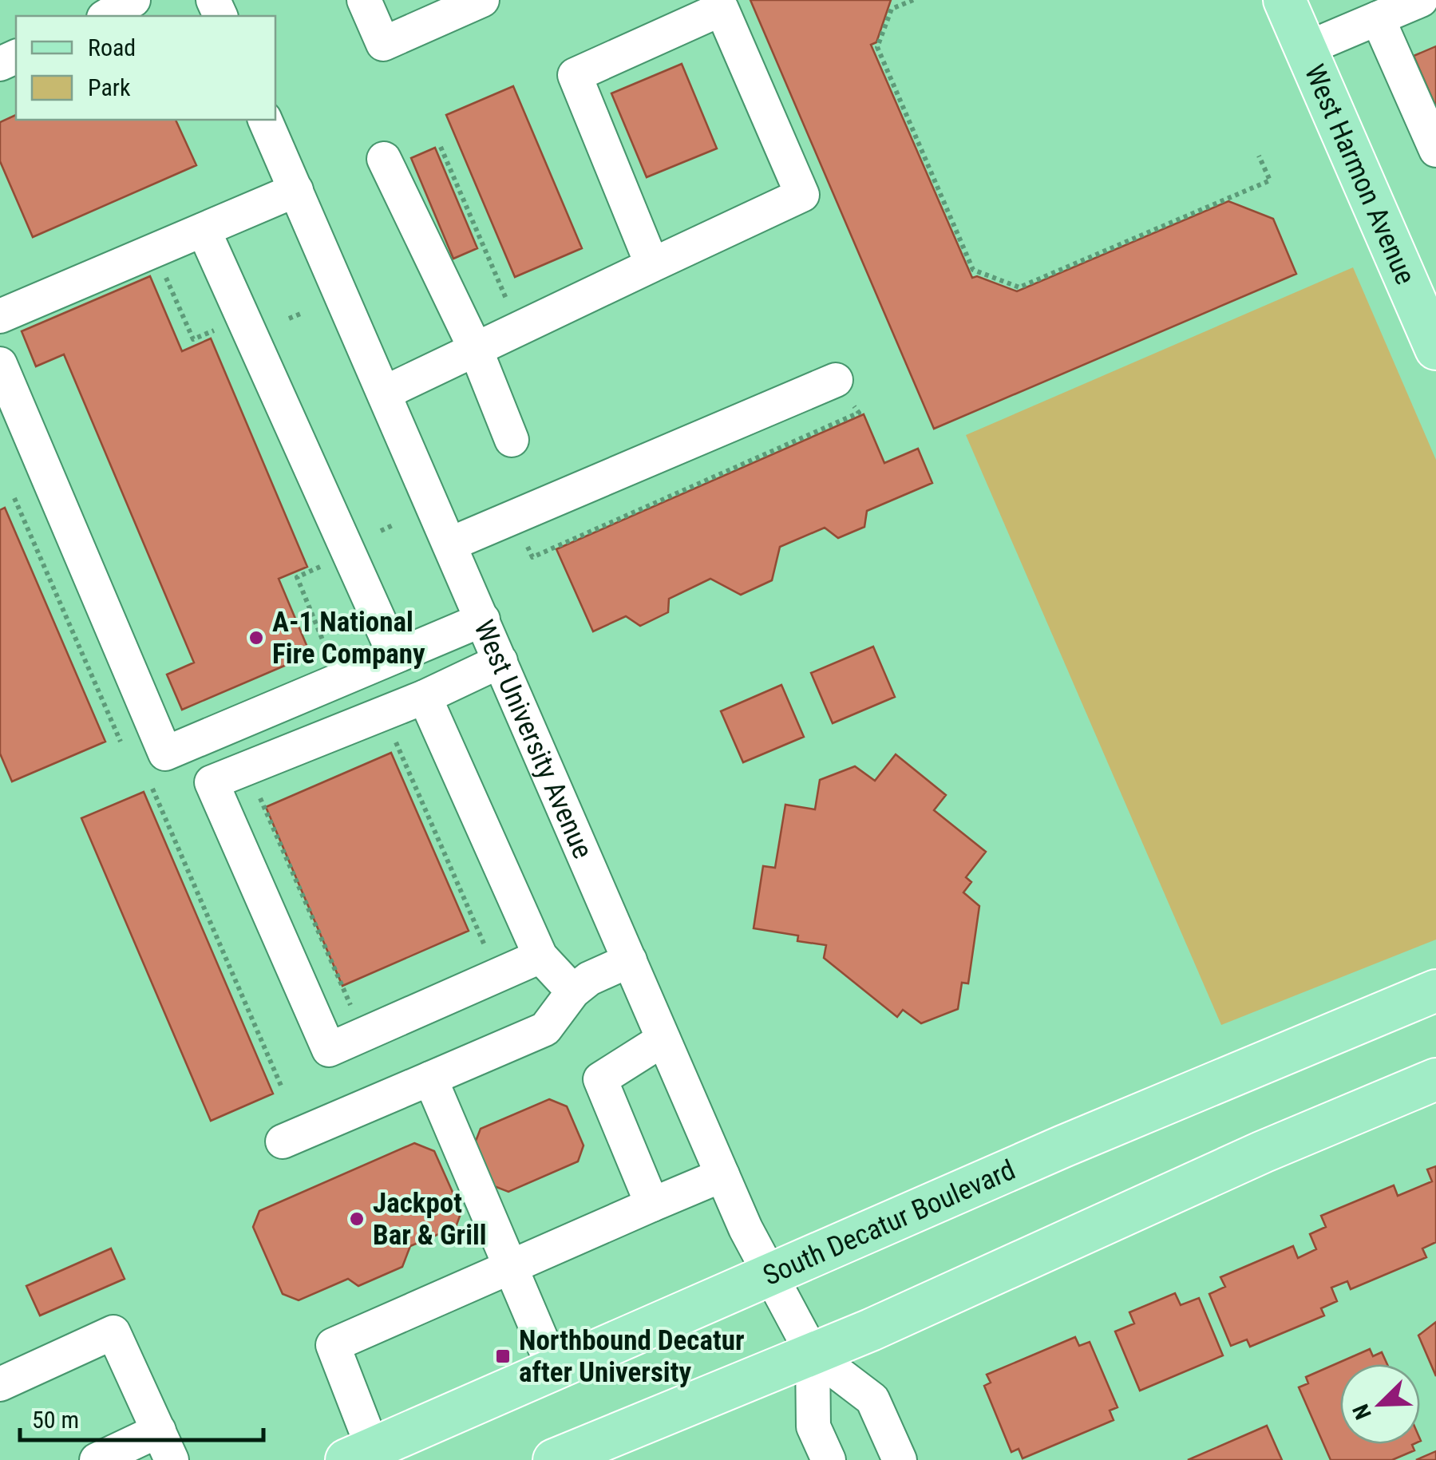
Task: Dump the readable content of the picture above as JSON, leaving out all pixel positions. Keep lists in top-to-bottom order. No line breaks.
{"streets":{"main road":["West Harmon Avenue","South Decatur Boulevard"],"street":["West University Avenue"]},"crossings":[["West University Avenue","South Decatur Boulevard"]],"places":{"other":["A-1 National Fire Company","Jackpot Bar & Grill"],"transit":["Northbound Decatur after University"]},"legend":["Road","Park"],"scale_bar":"50 m","north":"bottom left"}
